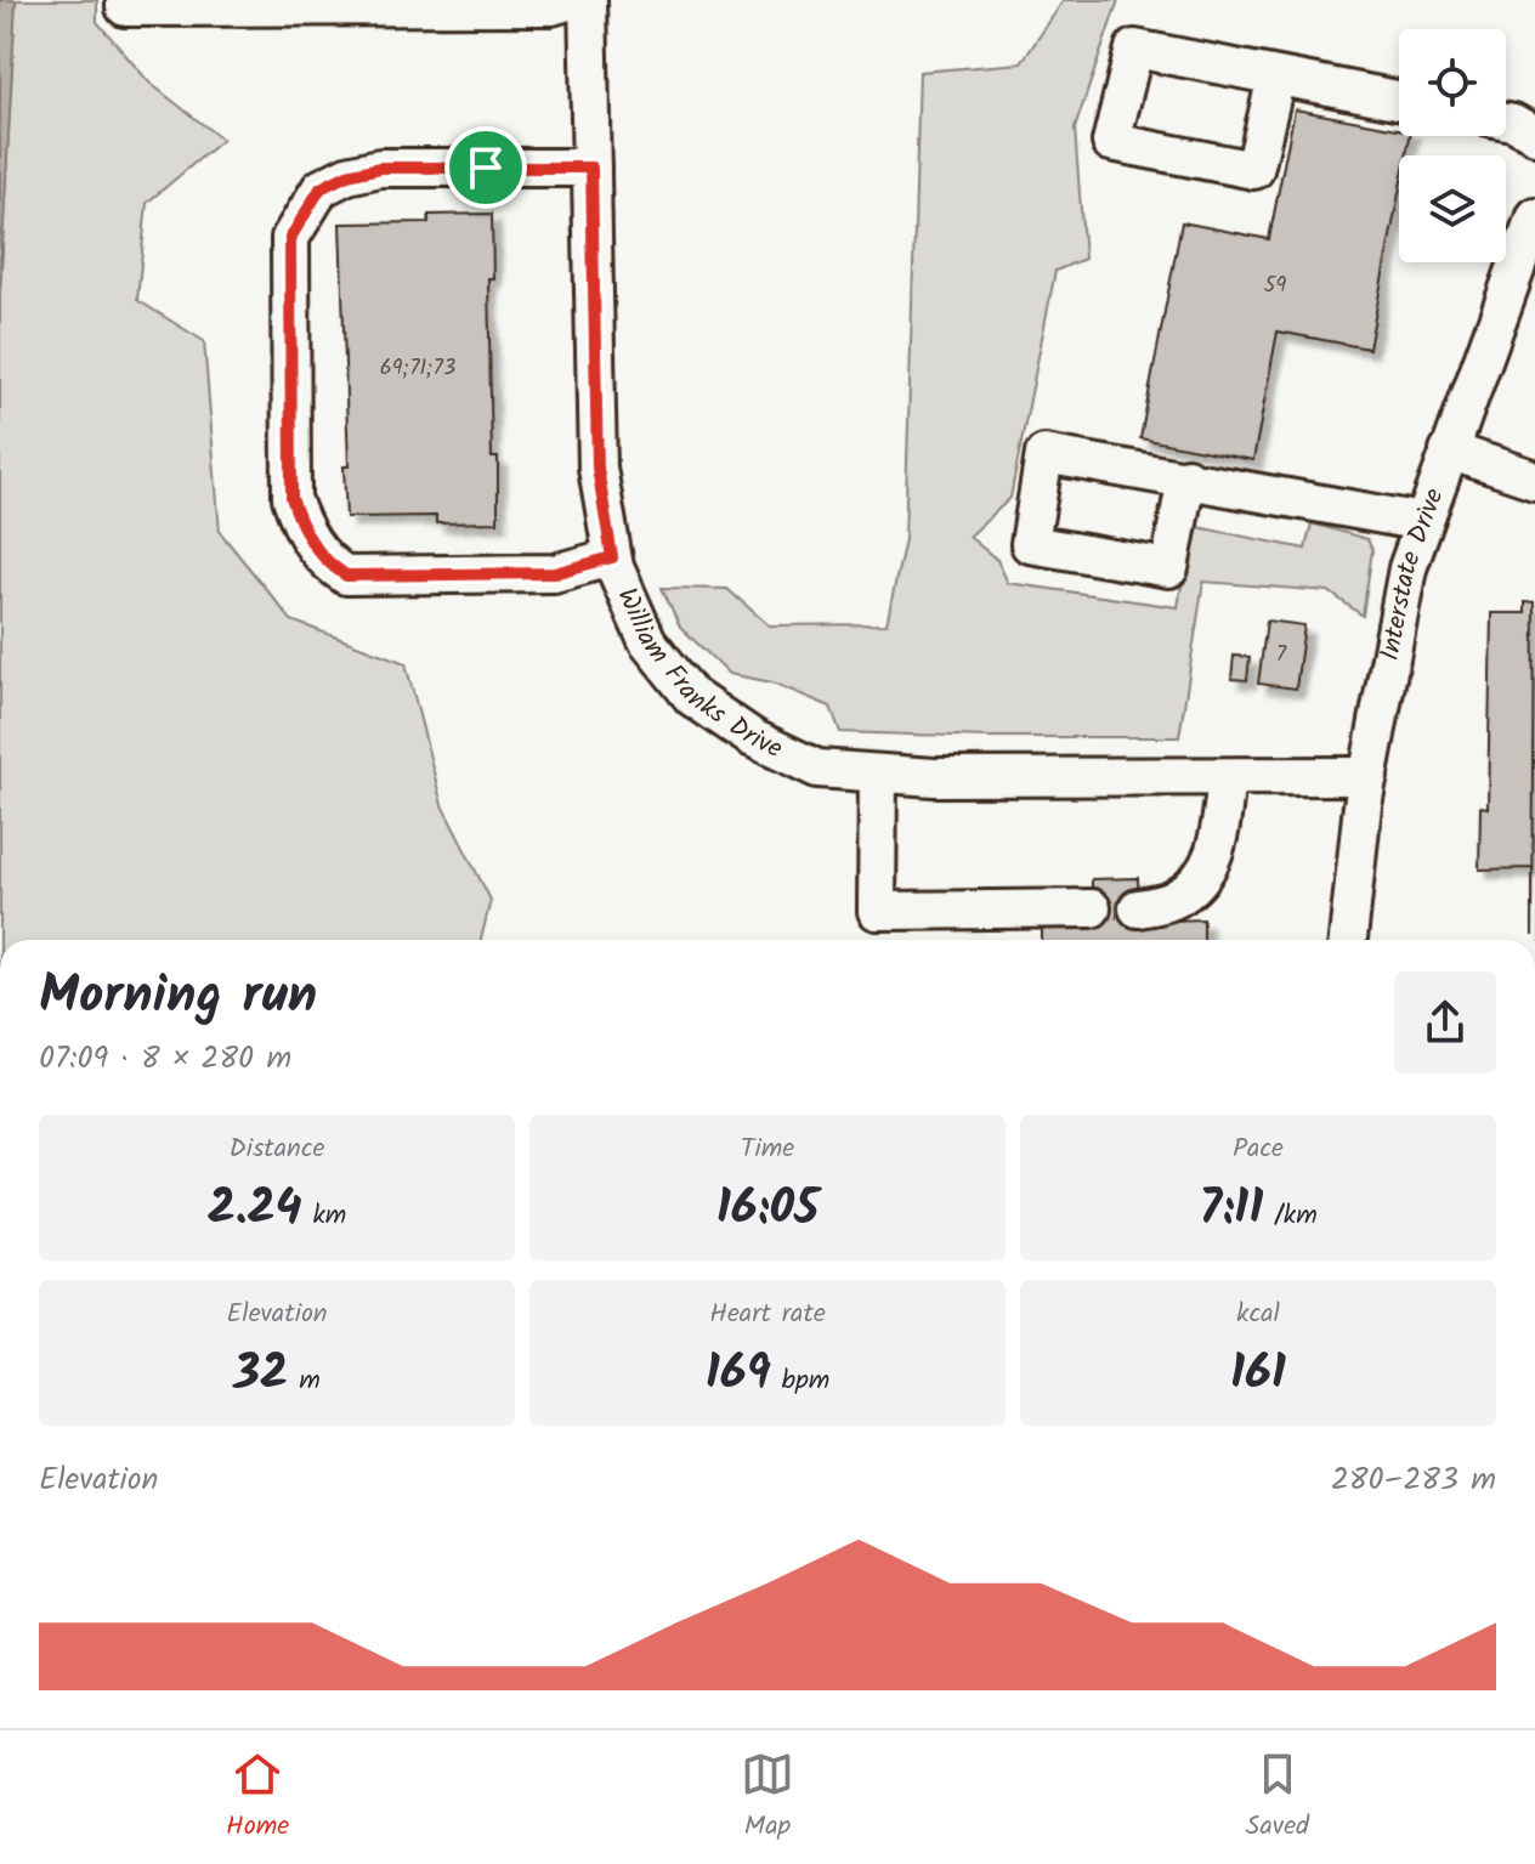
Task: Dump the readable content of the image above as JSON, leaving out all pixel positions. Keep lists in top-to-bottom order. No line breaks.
{"streets":{"street":["Interstate Drive","William Franks Drive"]},"crossings":[["Interstate Drive","William Franks Drive"]],"house_numbers":["59","69;71;73","7","1"],"page":{"heading":["Morning run","07:09 · 8 × 280 m"],"stats":[["Distance","2.24 km"],["Time","16:05"],["Pace","7:11 /km"],["Elevation","32 m"],["Heart rate","169 bpm"],["kcal","161"]],"chart":["Elevation","280–283 m"],"tabs":["Home","Map","Saved"]}}
